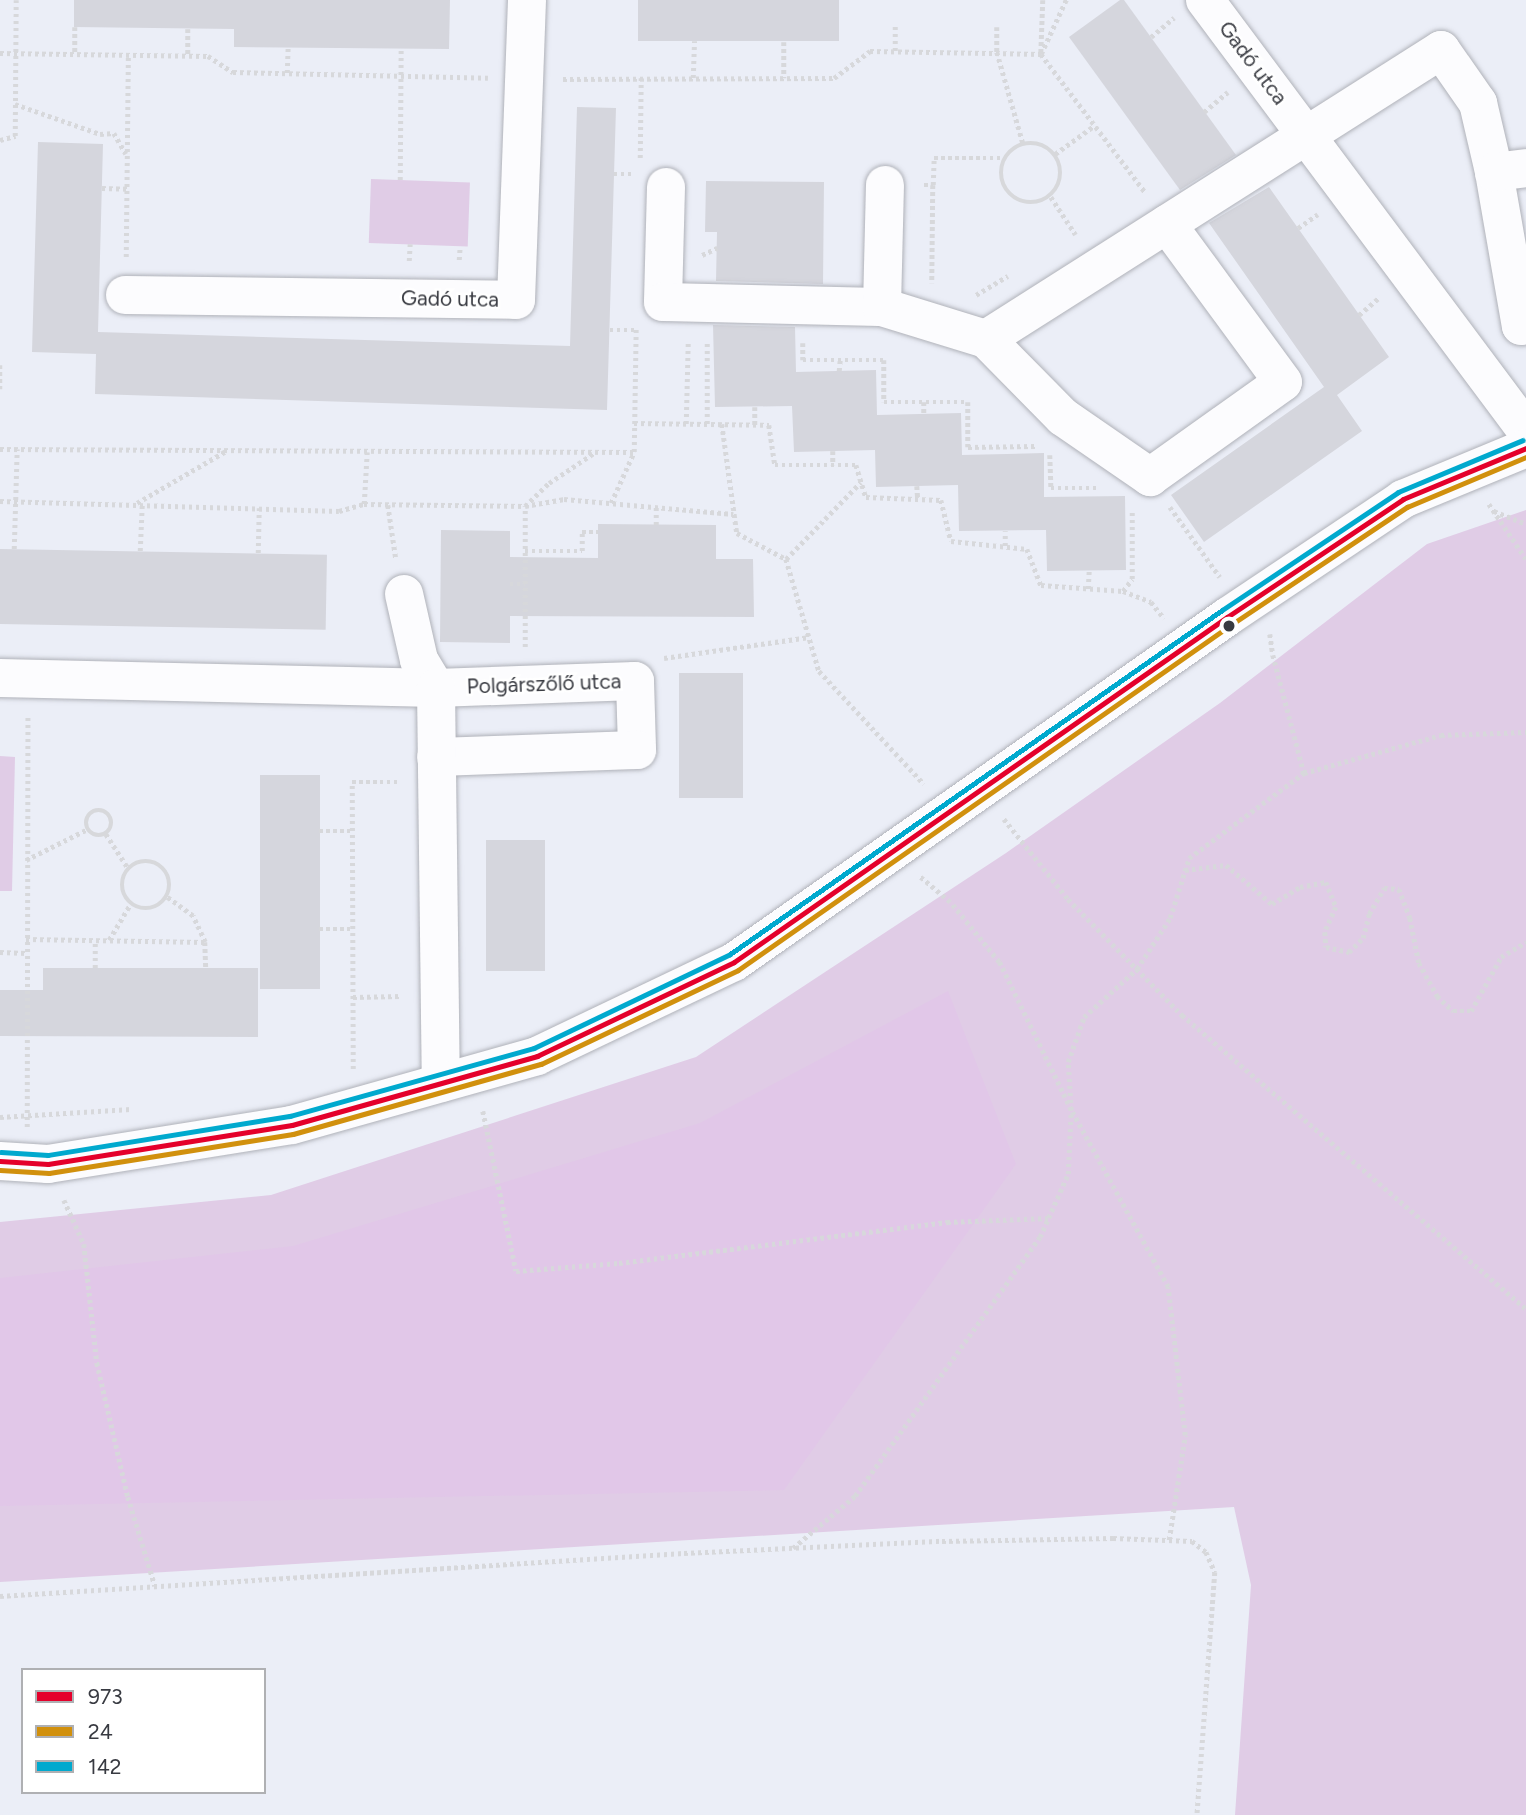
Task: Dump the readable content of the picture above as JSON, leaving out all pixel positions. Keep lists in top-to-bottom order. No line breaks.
{"streets":{"street":["Gadó utca","Polgárszőlő utca"]},"lines":["transit line 142","transit line 973","transit line 24"],"legend":["973","24","142"]}
